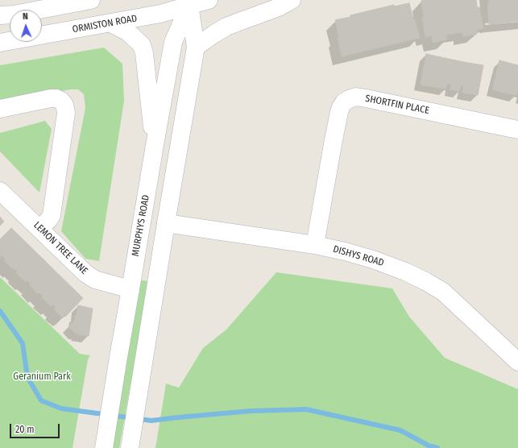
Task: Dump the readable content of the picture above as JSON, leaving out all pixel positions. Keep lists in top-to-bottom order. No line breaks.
{"streets":{"main road":["ORMISTON ROAD","SHORTFIN PLACE","MURPHYS ROAD","LEMON TREE LANE","DISHYS ROAD"]},"crossings":[["ORMISTON ROAD","MURPHYS ROAD"],["SHORTFIN PLACE","DISHYS ROAD"],["MURPHYS ROAD","LEMON TREE LANE"]],"parks":["Geranium Park"],"scale_bar":"20 m","north":"top"}
